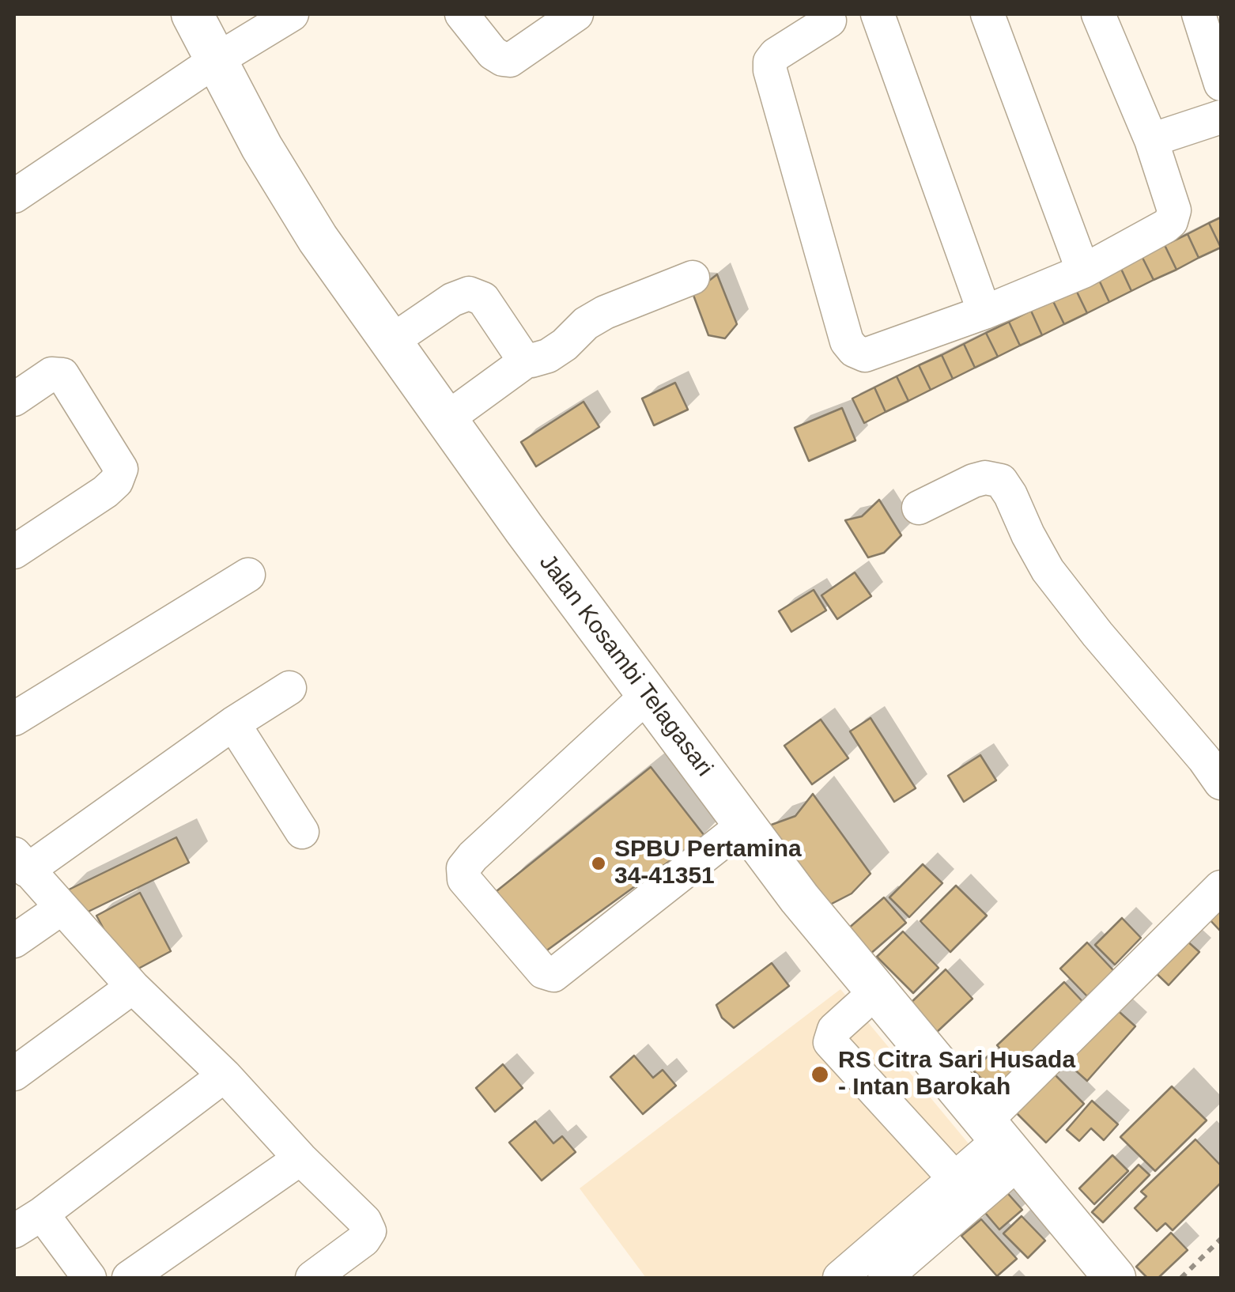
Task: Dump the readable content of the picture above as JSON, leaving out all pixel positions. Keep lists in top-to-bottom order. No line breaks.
{"streets":{"main road":["Jalan Kosambi Telagasari"]},"places":["SPBU Pertamina 34-41351","RS Citra Sari Husada - Intan Barokah"]}
